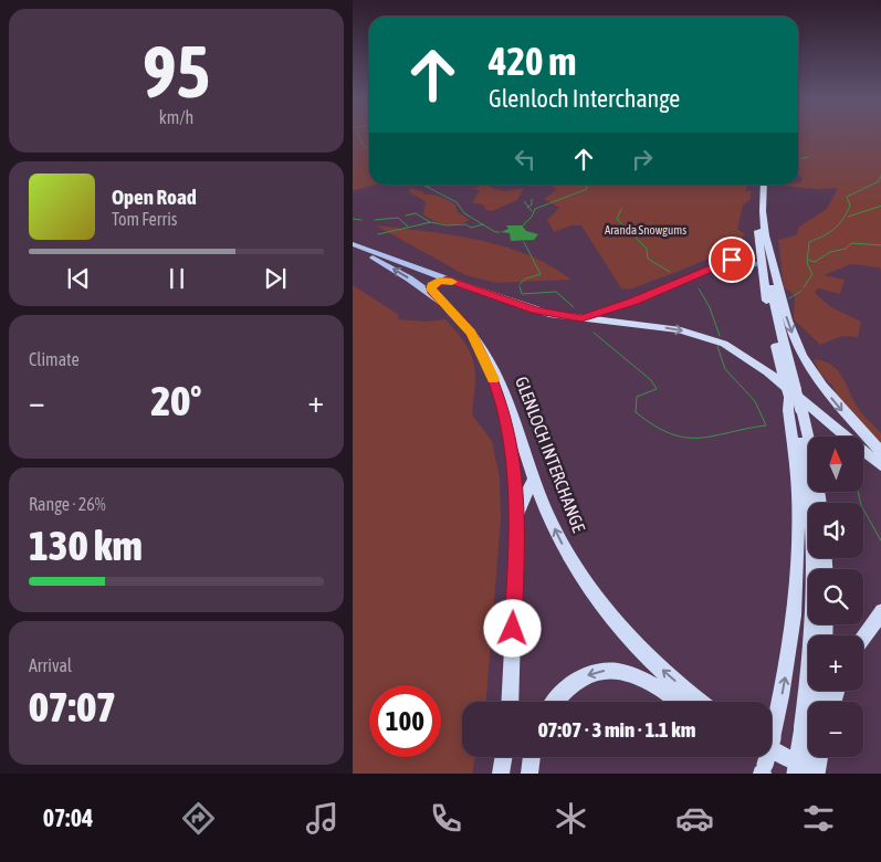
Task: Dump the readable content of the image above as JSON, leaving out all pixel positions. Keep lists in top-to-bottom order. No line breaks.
{"streets":{"highway":["GLENLOCH INTERCHANGE"]},"one_way":["GLENLOCH INTERCHANGE"],"parks":["Aranda Snowgums"],"north":"top","page":{"tile":[["95","km/h"],"Climate",["Range · 26%","130 km"],["Arrival","07:07"]],"turn":["420 m","Glenloch Interchange"],"song":["Open Road","Tom Ferris"],"heat":["−","20°","+"],"map_buttons":["+","−"],"limit":"100","trip":"07:07 · 3 min · 1.1 km","tabs":"07:04"}}
